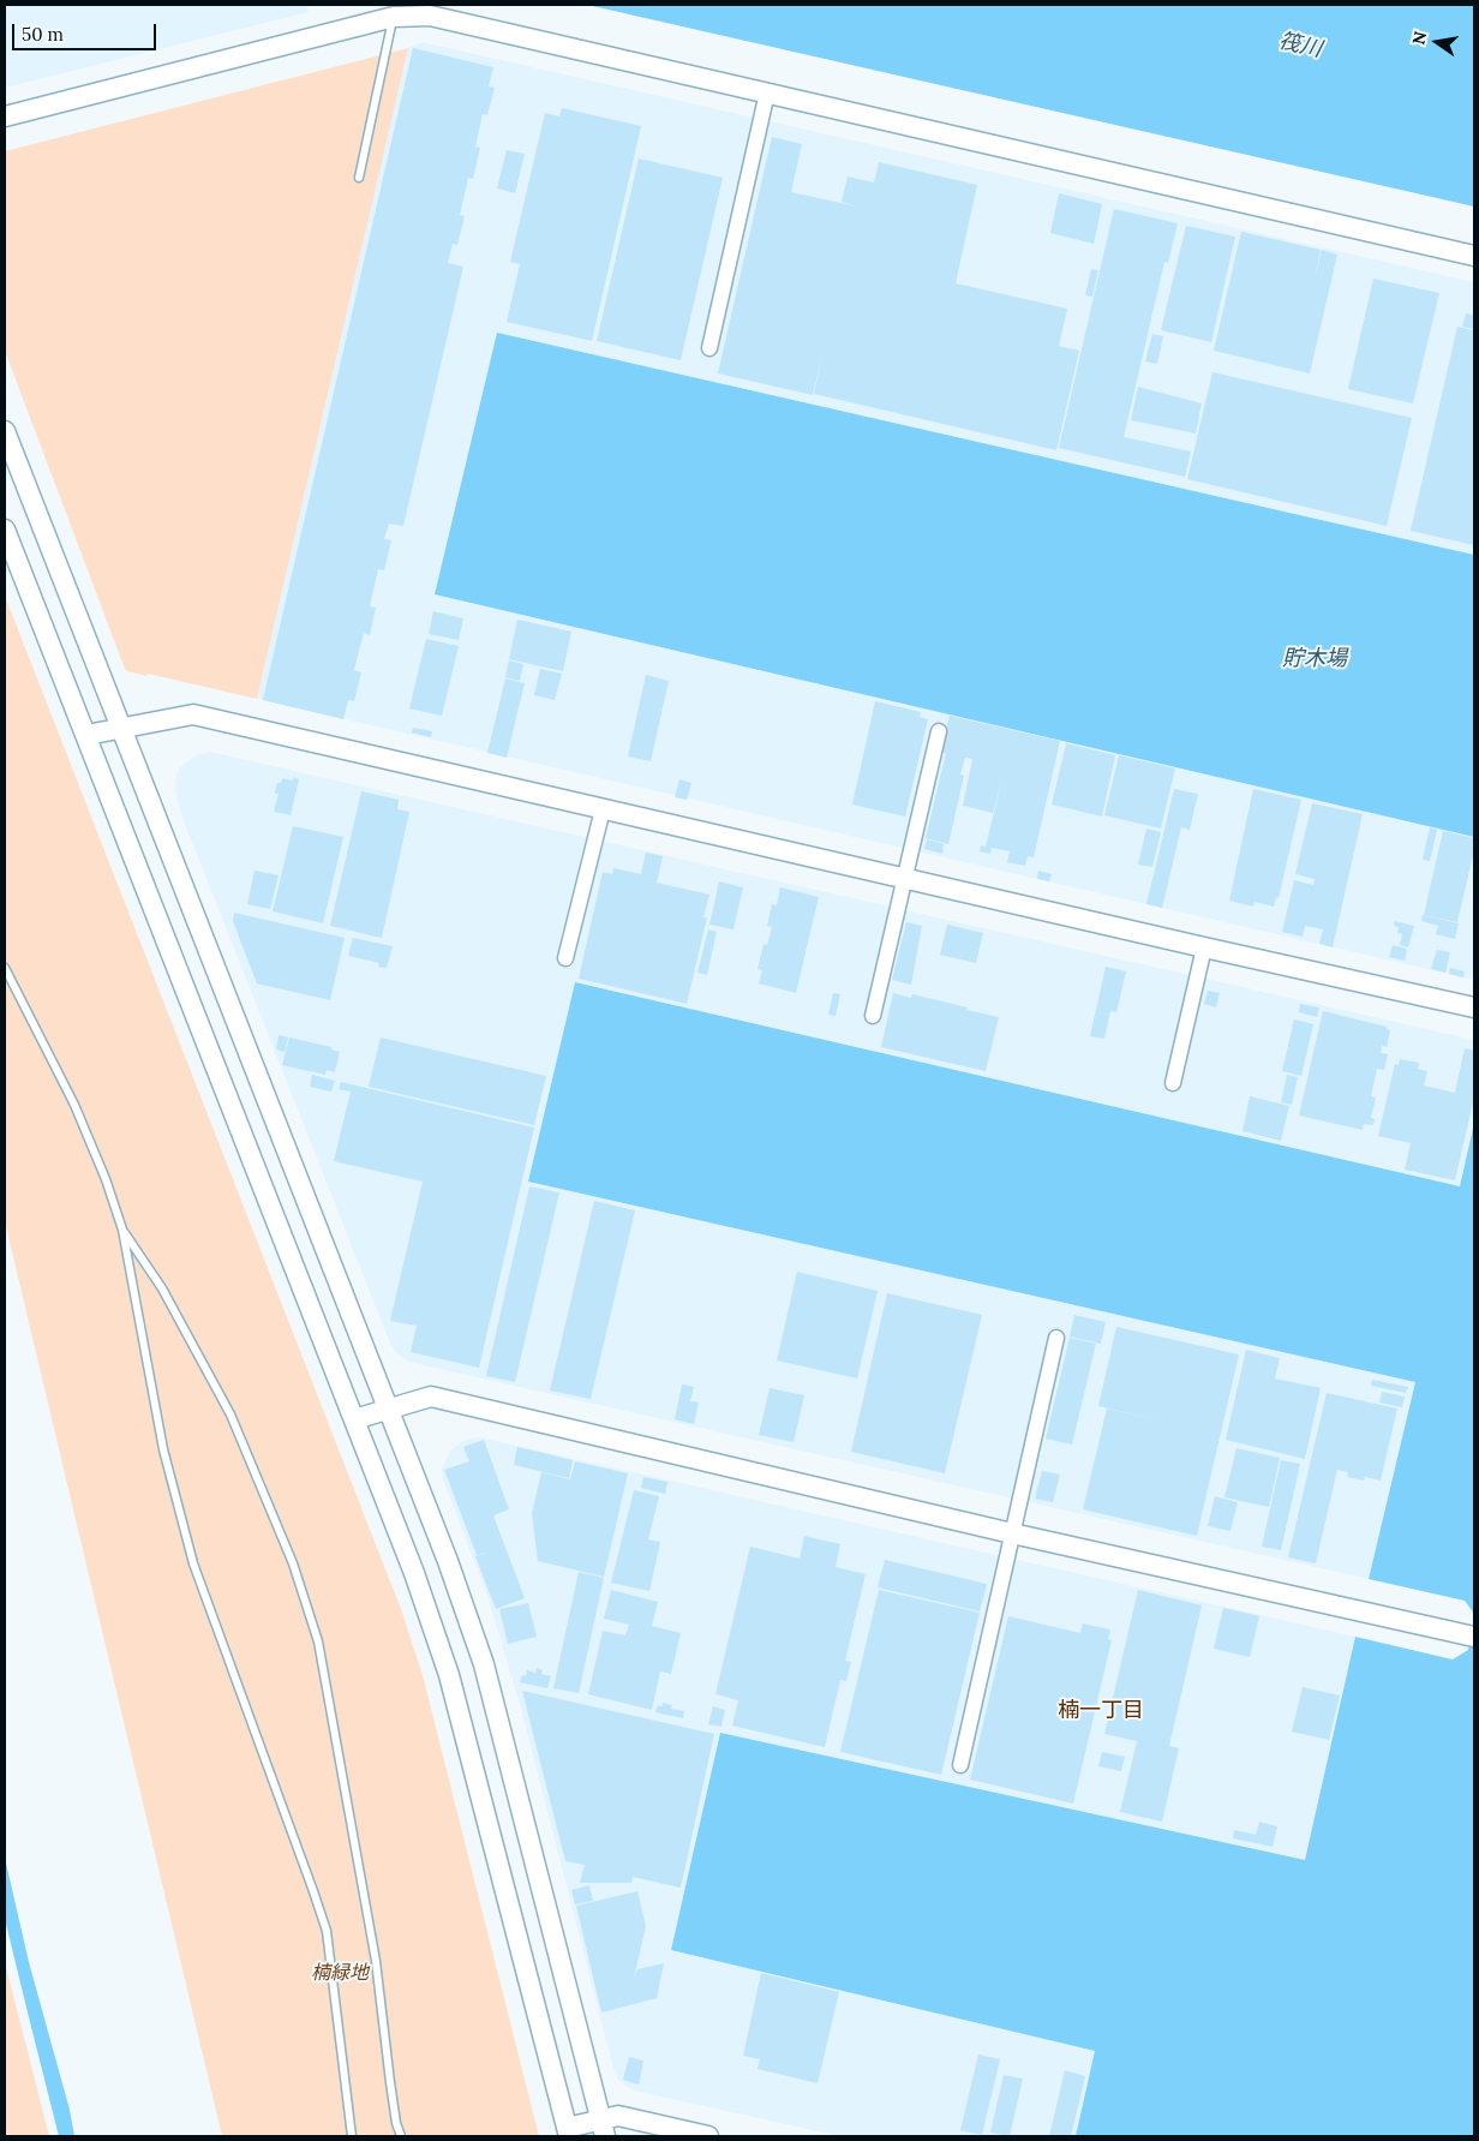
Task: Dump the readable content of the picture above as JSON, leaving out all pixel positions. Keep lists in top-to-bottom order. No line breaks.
{"districts":["楠一丁目"],"water":["筏川","貯木場"],"parks":["楠緑地"],"scale_bar":"50 m","north":"left"}
